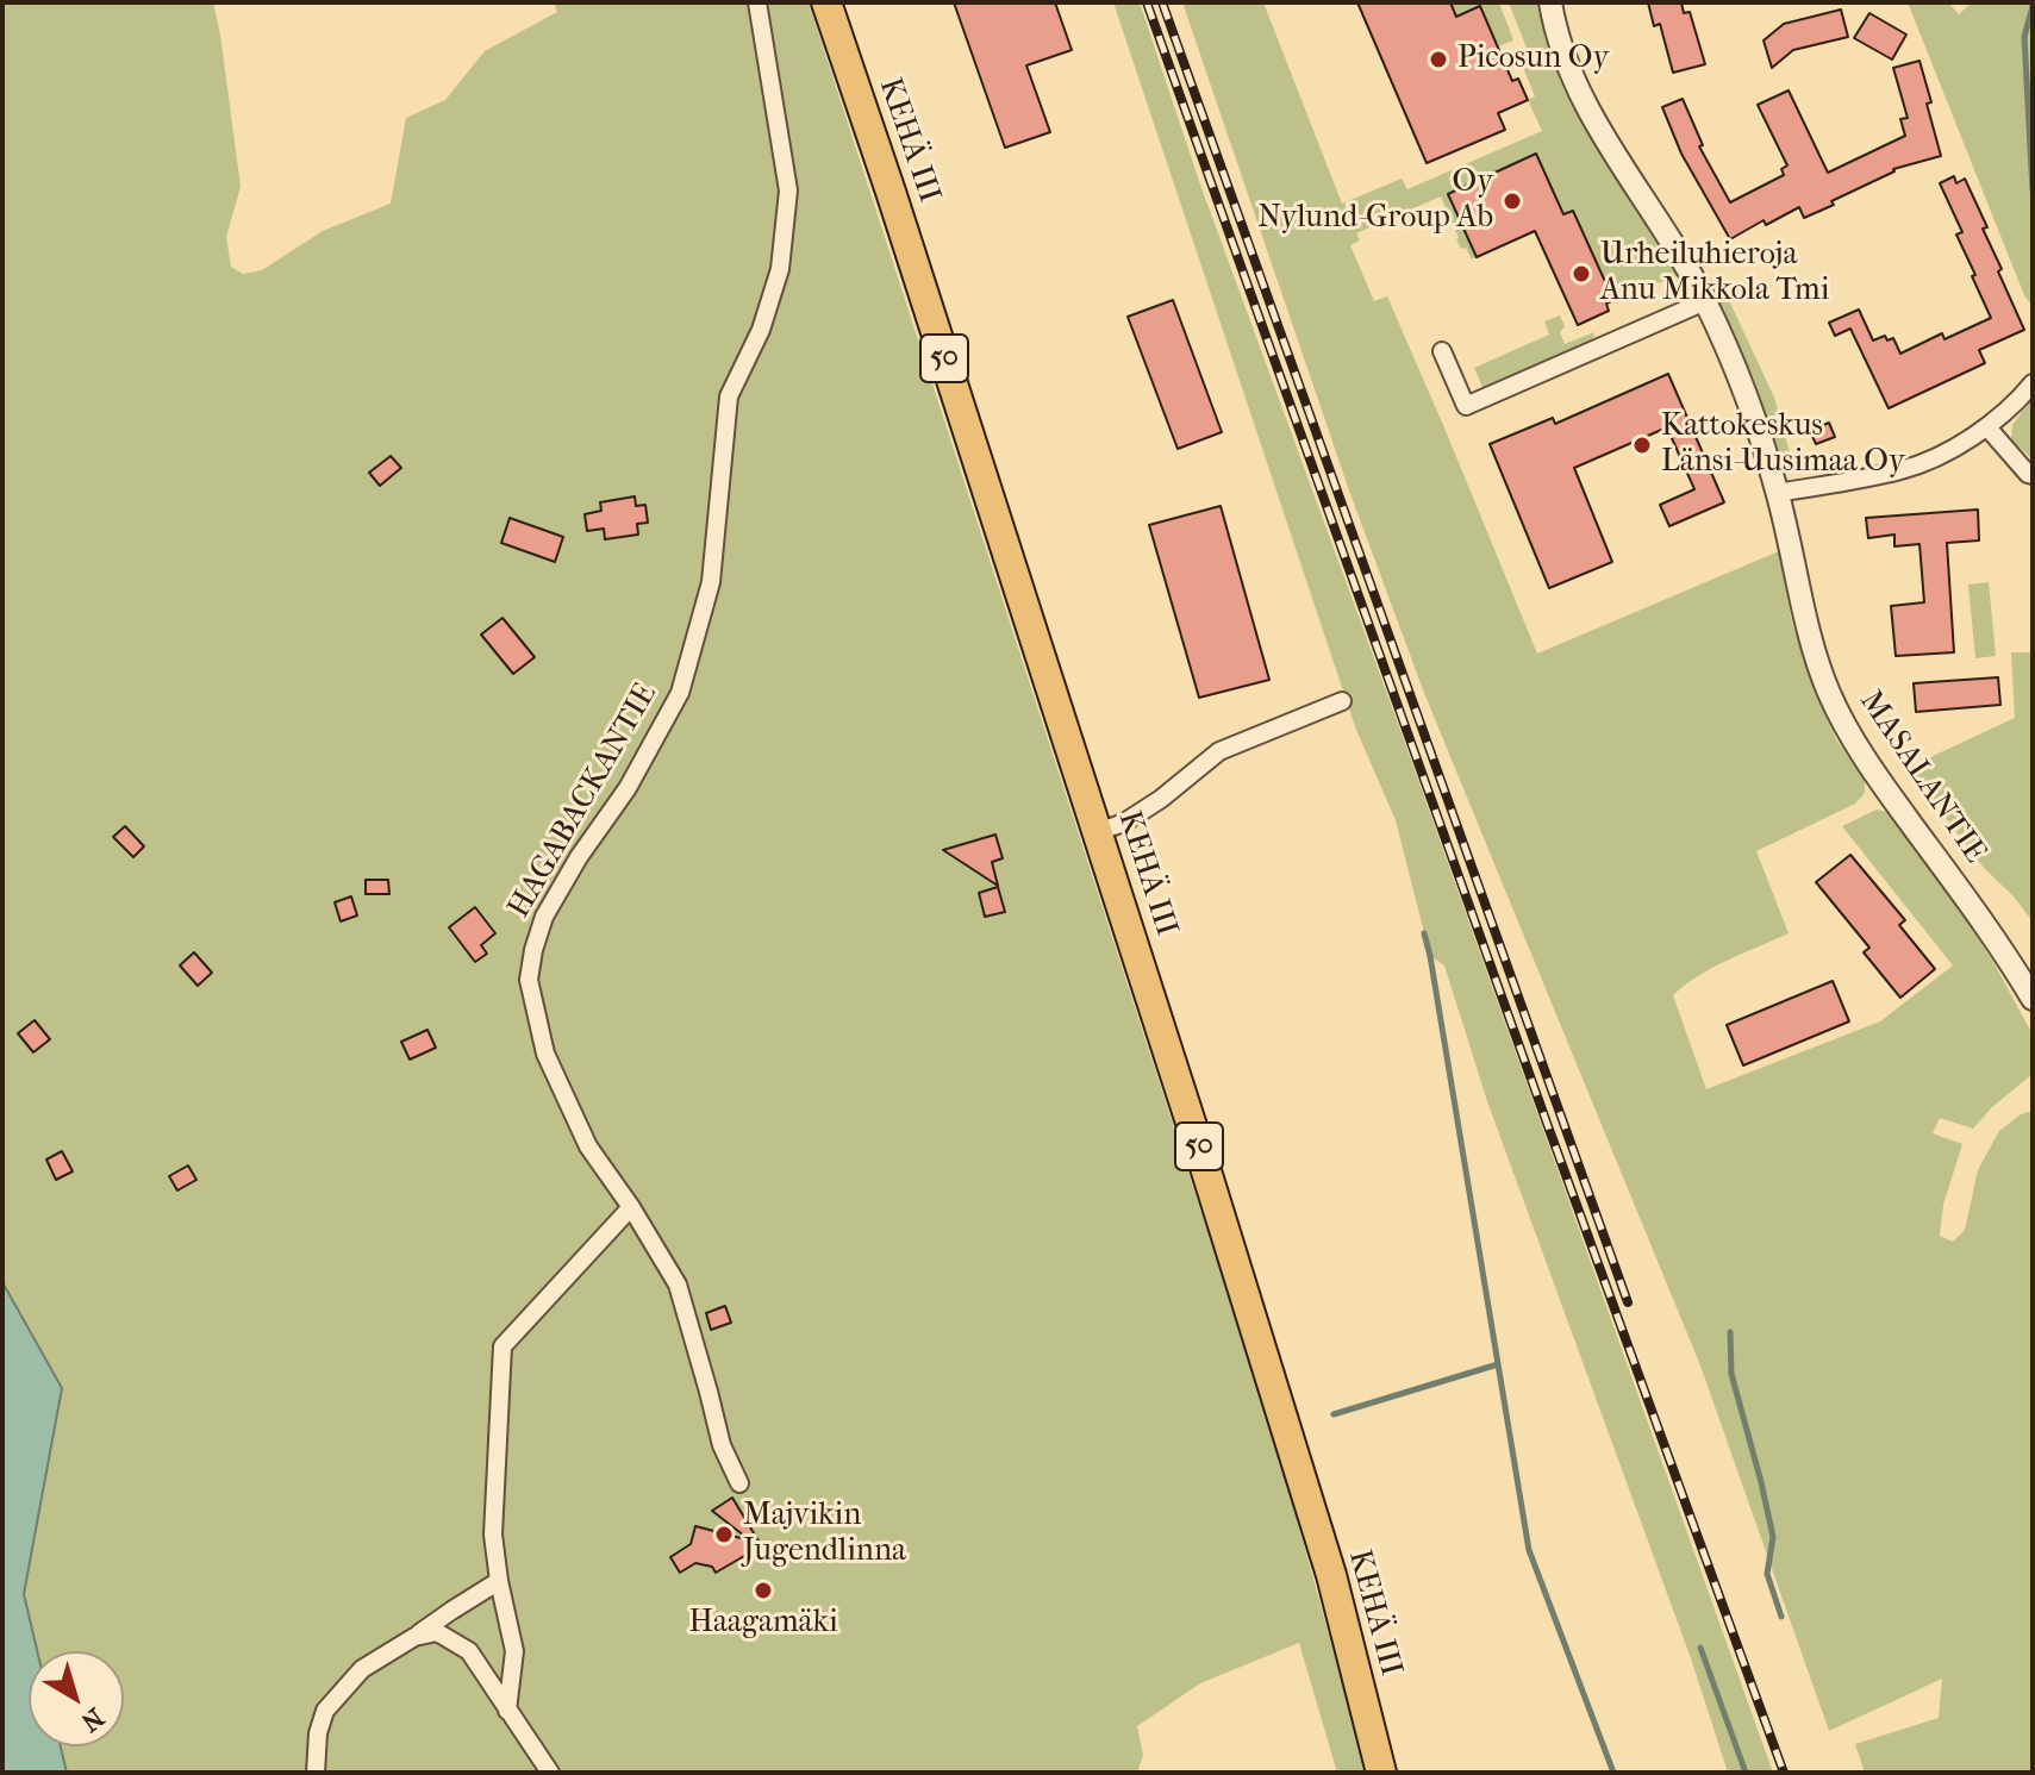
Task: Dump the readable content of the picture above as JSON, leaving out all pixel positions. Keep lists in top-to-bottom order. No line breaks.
{"streets":{"highway":["KEHÄ III","50"],"street":["MASALANTIE","HAGABACKANTIE"]},"places":["Picosun Oy","Oy Nylund-Group Ab","Urheiluhieroja Anu Mikkola Tmi","Kattokeskus Länsi-Uusimaa Oy","Majvikin Jugendlinna","Haagamäki"],"north":"bottom right"}
